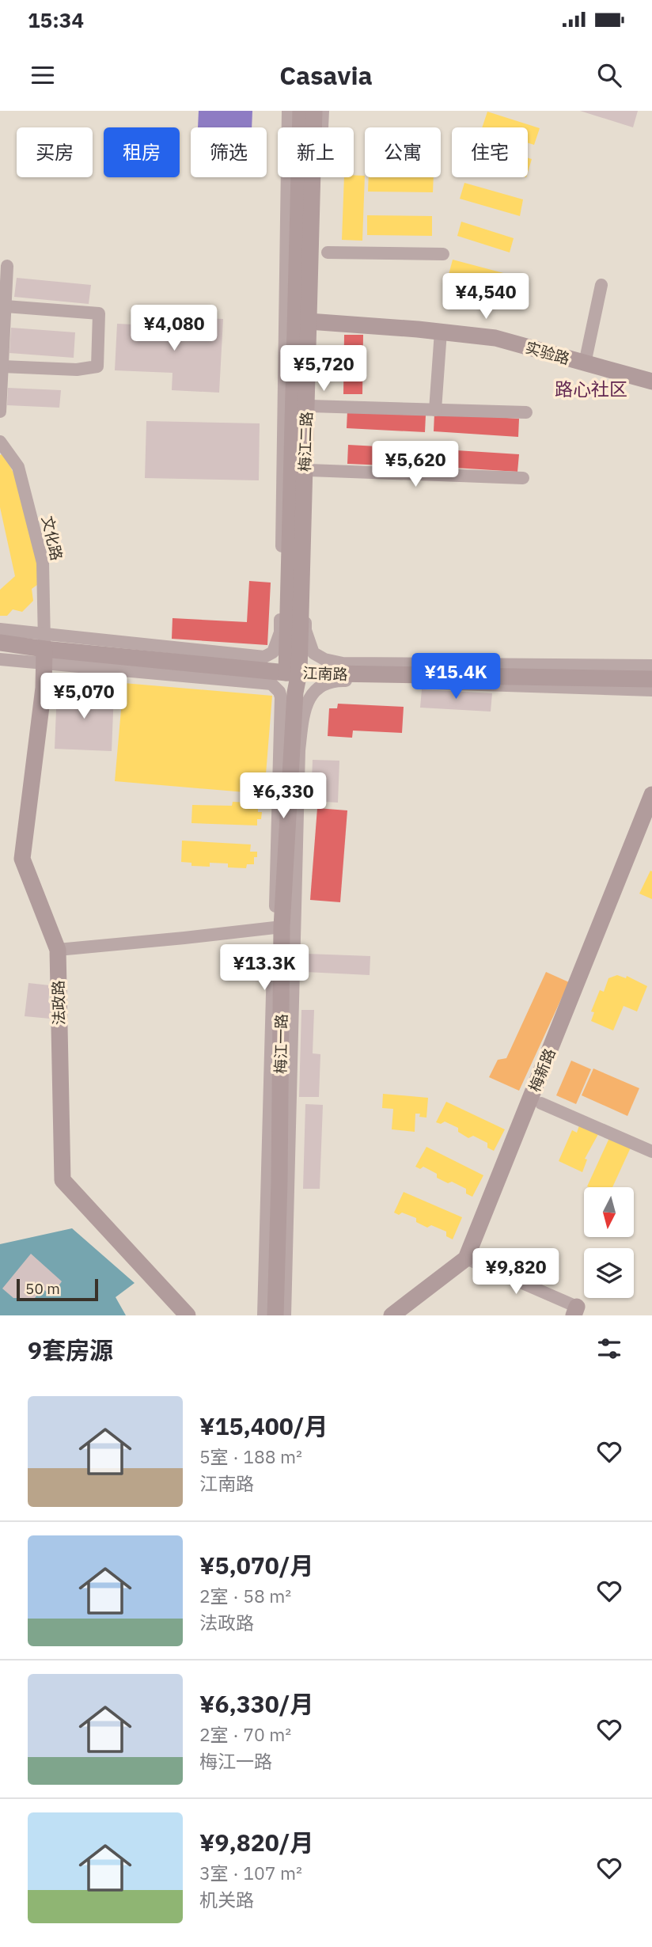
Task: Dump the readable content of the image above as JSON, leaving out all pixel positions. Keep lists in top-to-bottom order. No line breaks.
{"streets":{"main road":["实验路","梅江二路","江南路","法政路","梅江一路","梅新路"],"street":["文化路"]},"crossings":[["实验路","梅江二路"],["梅江二路","江南路"],["梅江二路","梅江一路"],["文化路","江南路"],["文化路","法政路"],["江南路","法政路"],["江南路","梅江一路"]],"districts":["路心社区"],"scale_bar":"50 m","north":"bottom","page":{"status":"15:34","header":"Casavia","chip":["买房","租房","筛选","新上","公寓","住宅"],"price":["¥4,540","¥4,080","¥5,720","¥5,620","¥15.4K","¥5,070","¥6,330","¥13.3K","¥9,820"],"scale":"50 m","heading":"9套房源","list":[{"name":"¥15,400/月","note":"5室 · 188 m² · 江南路"},{"name":"¥5,070/月","note":"2室 · 58 m² · 法政路"},{"name":"¥6,330/月","note":"2室 · 70 m² · 梅江一路"},{"name":"¥9,820/月","note":"3室 · 107 m² · 机关路"}]}}
